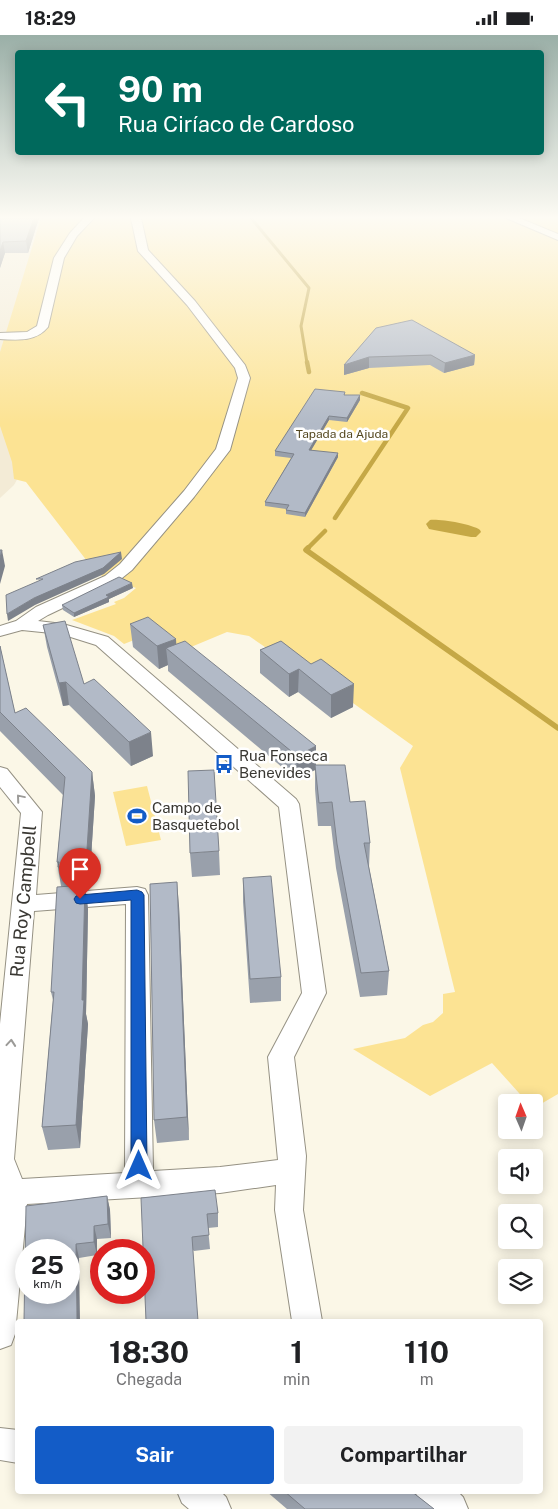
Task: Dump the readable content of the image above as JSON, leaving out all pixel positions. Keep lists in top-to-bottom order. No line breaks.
{"streets":{"street":["Rua Roy Campbell"]},"one_way":["Rua Roy Campbell"],"parks":["Tapada da Ajuda"],"places":{"bus stop":["Rua Fonseca Benevides"],"sports":["Campo de Basquetebol"]},"north":"top","page":{"status":"18:29","turn":["90 m","Rua Ciríaco de Cardoso"],"speed":"25 km/h","limit":"30","eta":["18:30","Chegada","1","min","110","m"],"buttons":["Sair","Compartilhar"]}}
